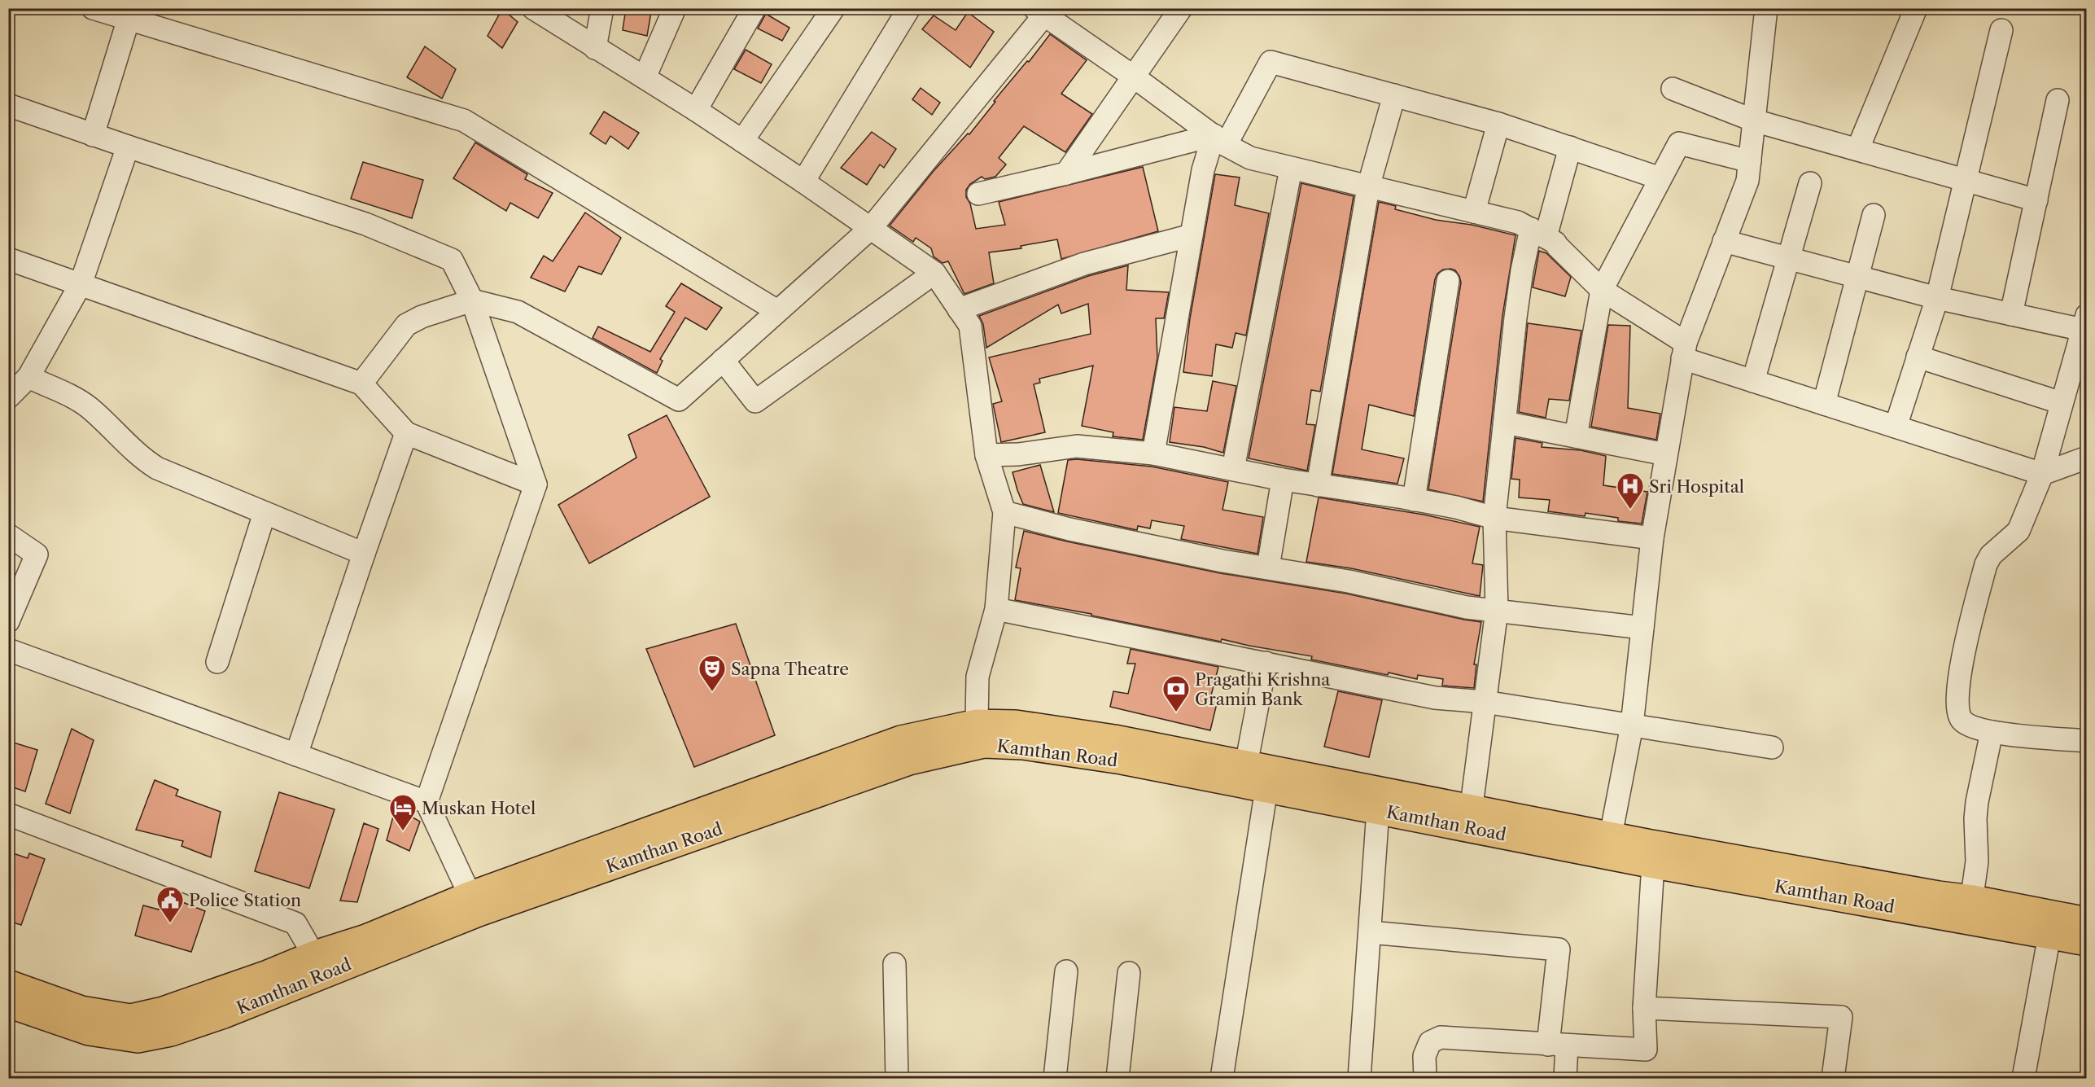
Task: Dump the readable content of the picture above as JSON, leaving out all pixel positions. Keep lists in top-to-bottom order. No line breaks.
{"streets":{"main road":["Kamthan Road"]},"places":{"hospital":["Sri Hospital"],"theatre":["Sapna Theatre"],"bank":["Pragathi Krishna Gramin Bank"],"hotel":["Muskan Hotel"],"public building":["Police Station"]}}
